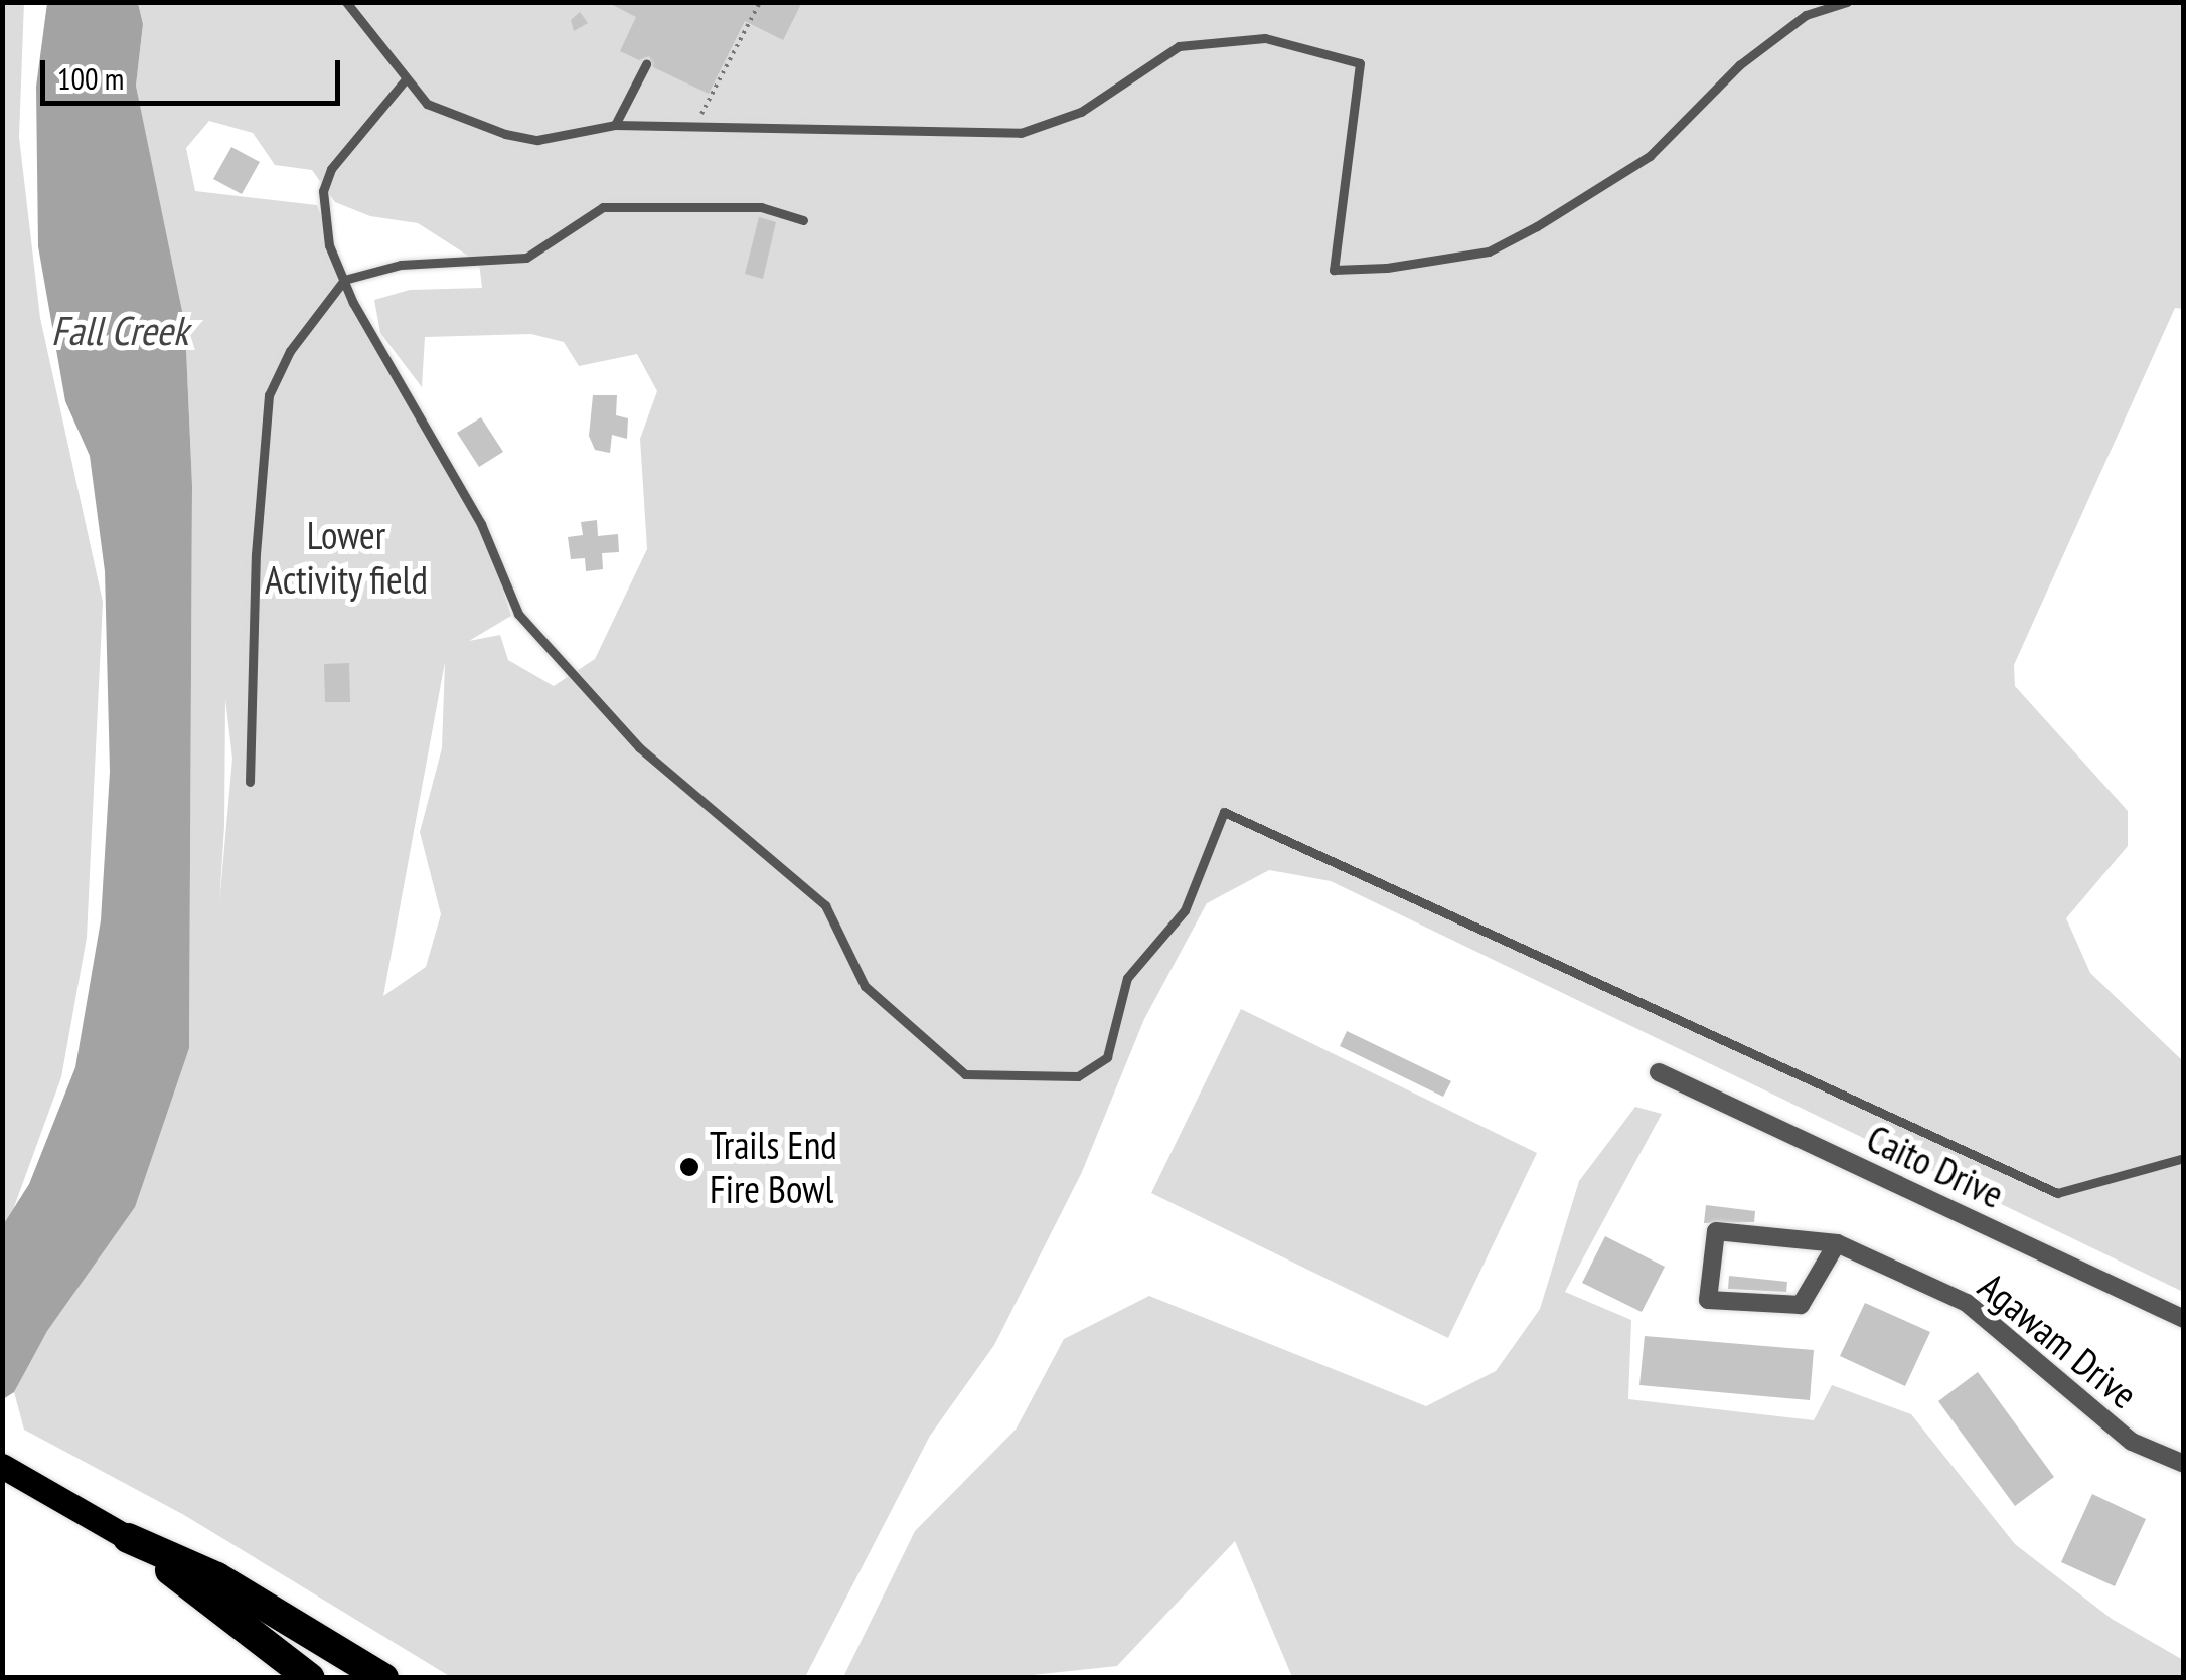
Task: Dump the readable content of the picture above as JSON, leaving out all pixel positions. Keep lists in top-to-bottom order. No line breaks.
{"streets":{"street":["Caito Drive","Agawam Drive"]},"water":["Fall Creek"],"parks":["Lower Activity field"],"places":["Trails End Fire Bowl"],"scale_bar":"100 m"}
